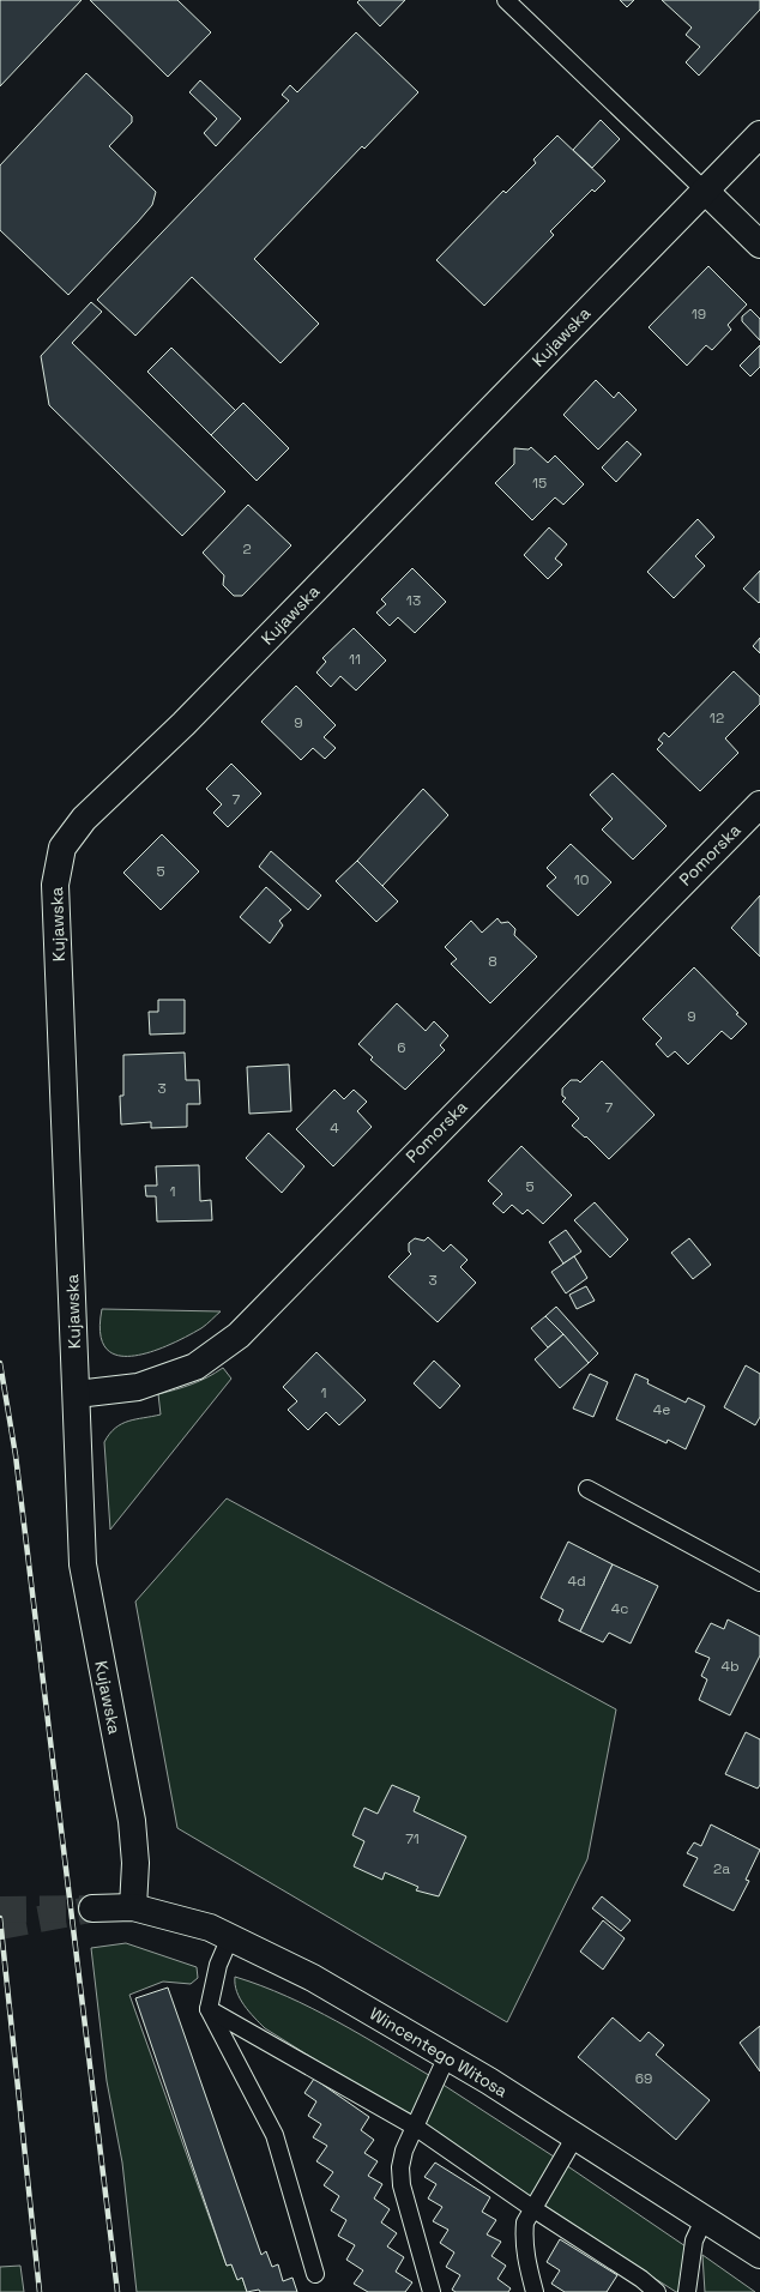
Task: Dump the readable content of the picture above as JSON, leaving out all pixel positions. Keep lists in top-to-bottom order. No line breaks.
{"streets":{"street":["Kujawska","Pomorska","Wincentego Witosa"]},"crossings":[["Kujawska","Pomorska"],["Kujawska","Wincentego Witosa"]],"house_numbers":["19","15","2","13","11","12","9","7","5","10","8","9","6","3","7","4","5","1","3","1","4e","4d","4c","4b","71","2a","69"]}
